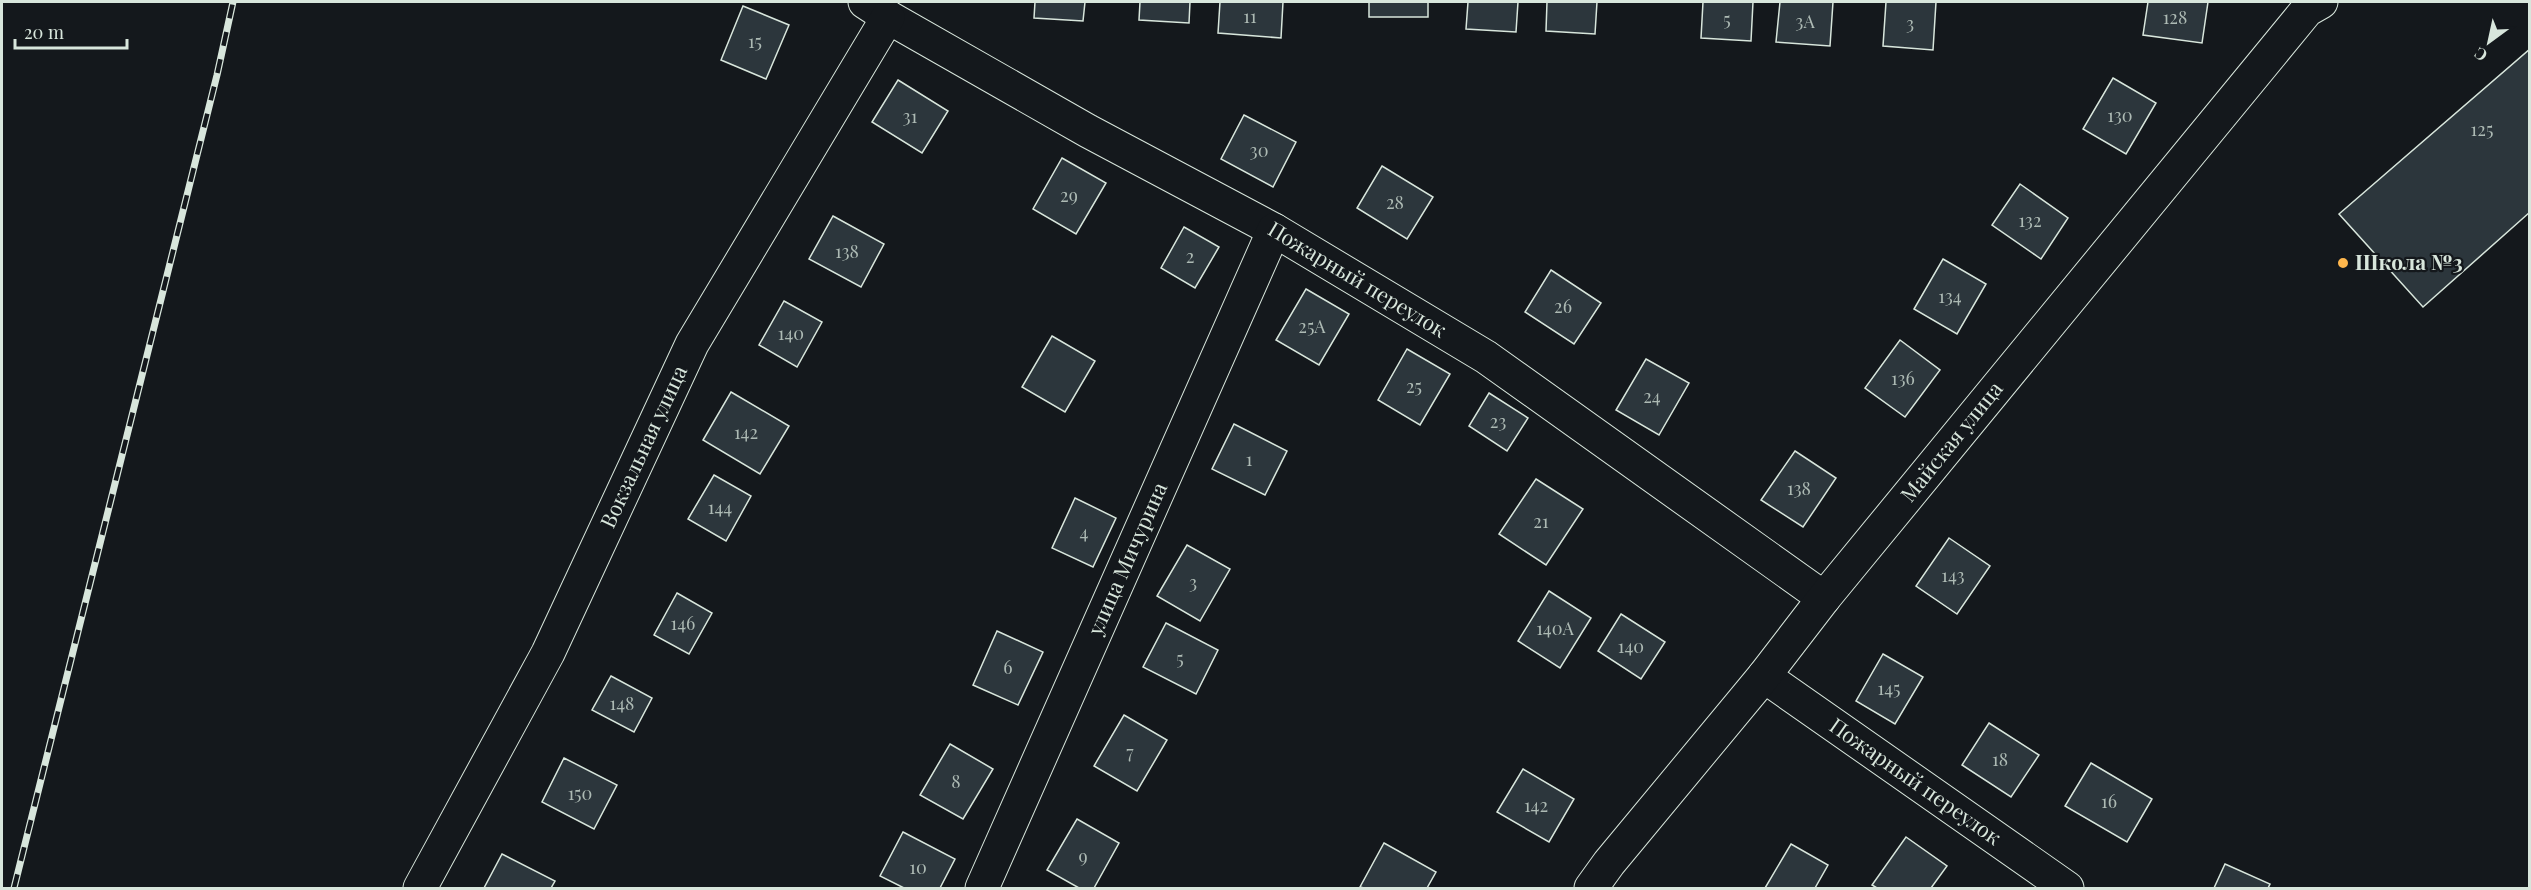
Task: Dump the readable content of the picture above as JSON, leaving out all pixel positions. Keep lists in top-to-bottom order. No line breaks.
{"streets":{"street":["Пожарный переулок","Майская улица","Вокзальная улица","улица Мичурина"]},"crossings":[["Пожарный переулок","Майская улица"],["Пожарный переулок","Вокзальная улица"],["Пожарный переулок","улица Мичурина"]],"places":["Школа №3"],"house_numbers":["11","128","5","3А","3","15","130","31","125","30","29","28","132","138","2","134","26","25А","140","136","25","24","23","142","1","138","144","21","4","143","3","146","140А","140","5","6","145","148","7","18","8","150","16","142","9","10"],"scale_bar":"20 m","north":"bottom left"}
